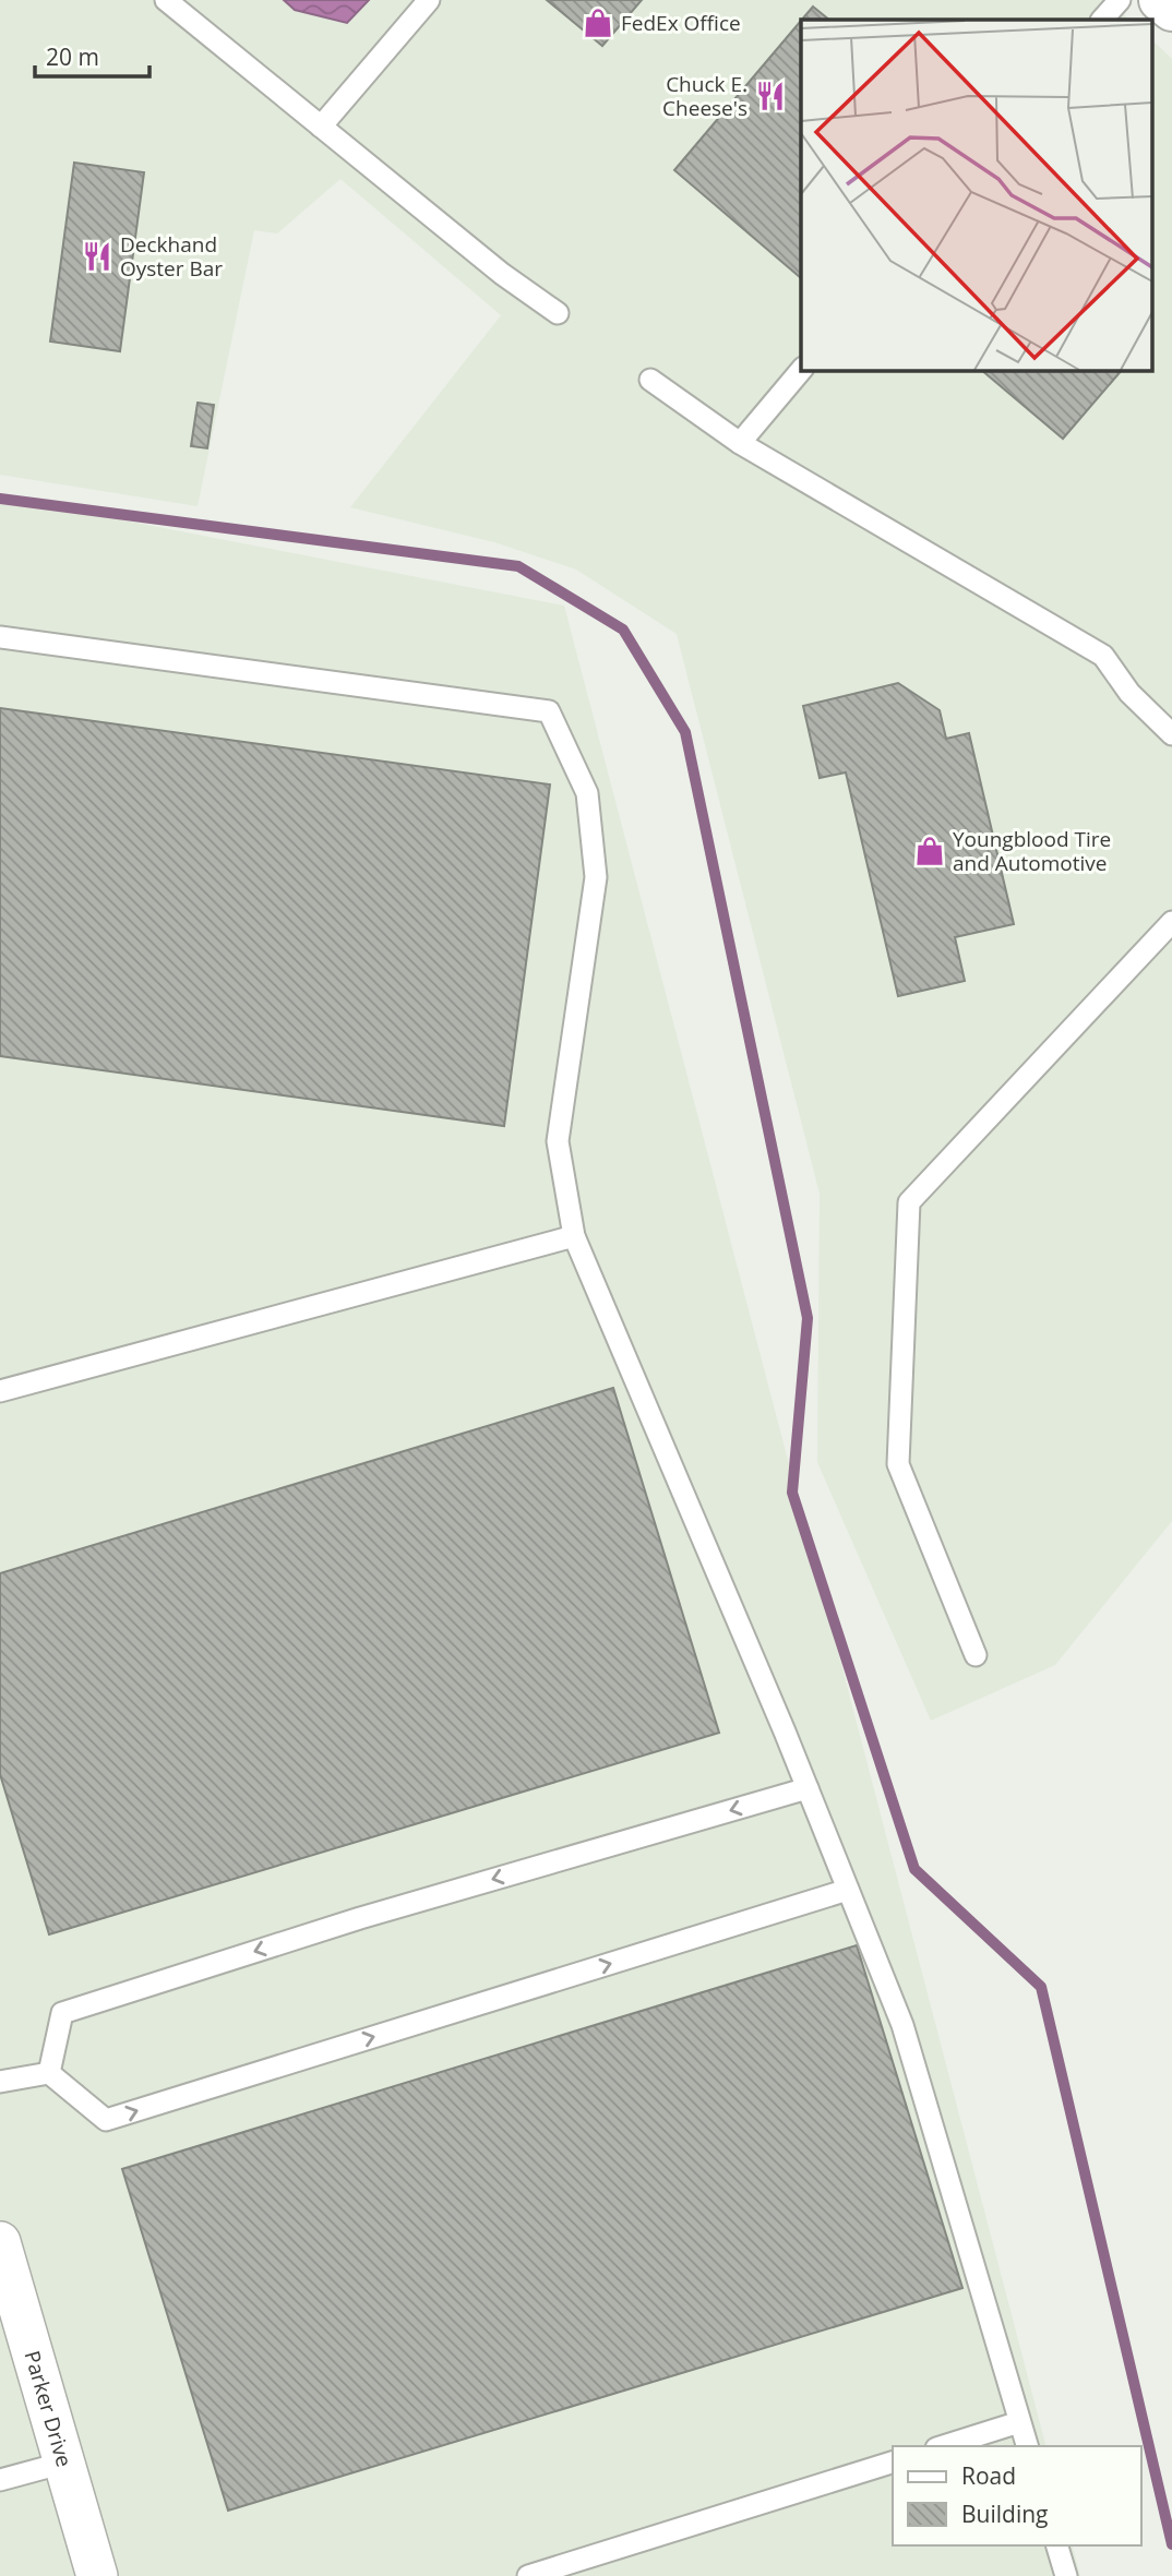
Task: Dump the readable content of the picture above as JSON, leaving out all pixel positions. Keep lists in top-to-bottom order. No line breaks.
{"streets":{"street":["Parker Drive"]},"places":{"shop":["FedEx Office","Youngblood Tire and Automotive"],"restaurant":["Chuck E. Cheese's","Deckhand Oyster Bar"]},"legend":["Road","Building"],"scale_bar":"20 m"}
